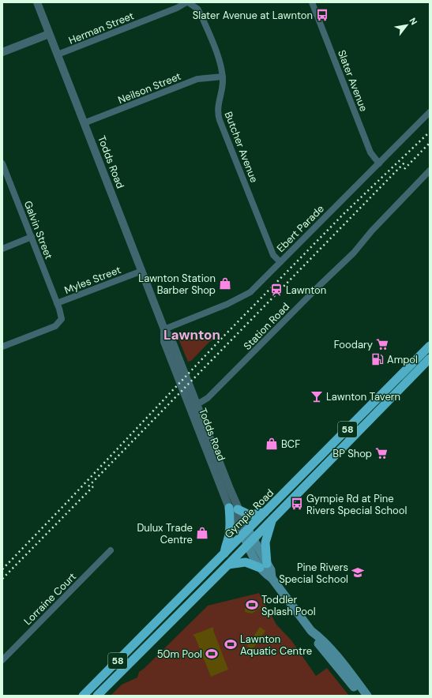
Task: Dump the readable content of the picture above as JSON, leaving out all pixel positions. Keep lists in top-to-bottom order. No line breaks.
{"streets":{"highway":["58","Gympie Road"],"main road":["Todds Road"],"street":["Herman Street","Slater Avenue","Neilson Street","Butcher Avenue","Ebert Parade","Galvin Street","Myles Street","Station Road","Lorraine Court"]},"crossings":[["Herman Street","Butcher Avenue"],["Herman Street","Todds Road"],["Slater Avenue","Ebert Parade"],["Neilson Street","Butcher Avenue"],["Neilson Street","Todds Road"],["Butcher Avenue","Ebert Parade"],["Todds Road","Ebert Parade"],["Todds Road","Myles Street"],["Todds Road","Station Road"],["Todds Road","Gympie Road"],["Galvin Street","Myles Street"]],"districts":["Lawnton"],"places":{"bus stop":["Slater Avenue at Lawnton","Gympie Rd at Pine Rivers Special School"],"shop":["Lawnton Station Barber Shop","BCF","Dulux Trade Centre"],"station":["Lawnton"],"supermarket":["Foodary","BP Shop"],"fuel station":["Ampol"],"bar":["Lawnton Tavern"],"school or university":["Pine Rivers Special School"],"sports":["Toddler Splash Pool","Lawnton Aquatic Centre","50m Pool"]},"north":"top right"}
